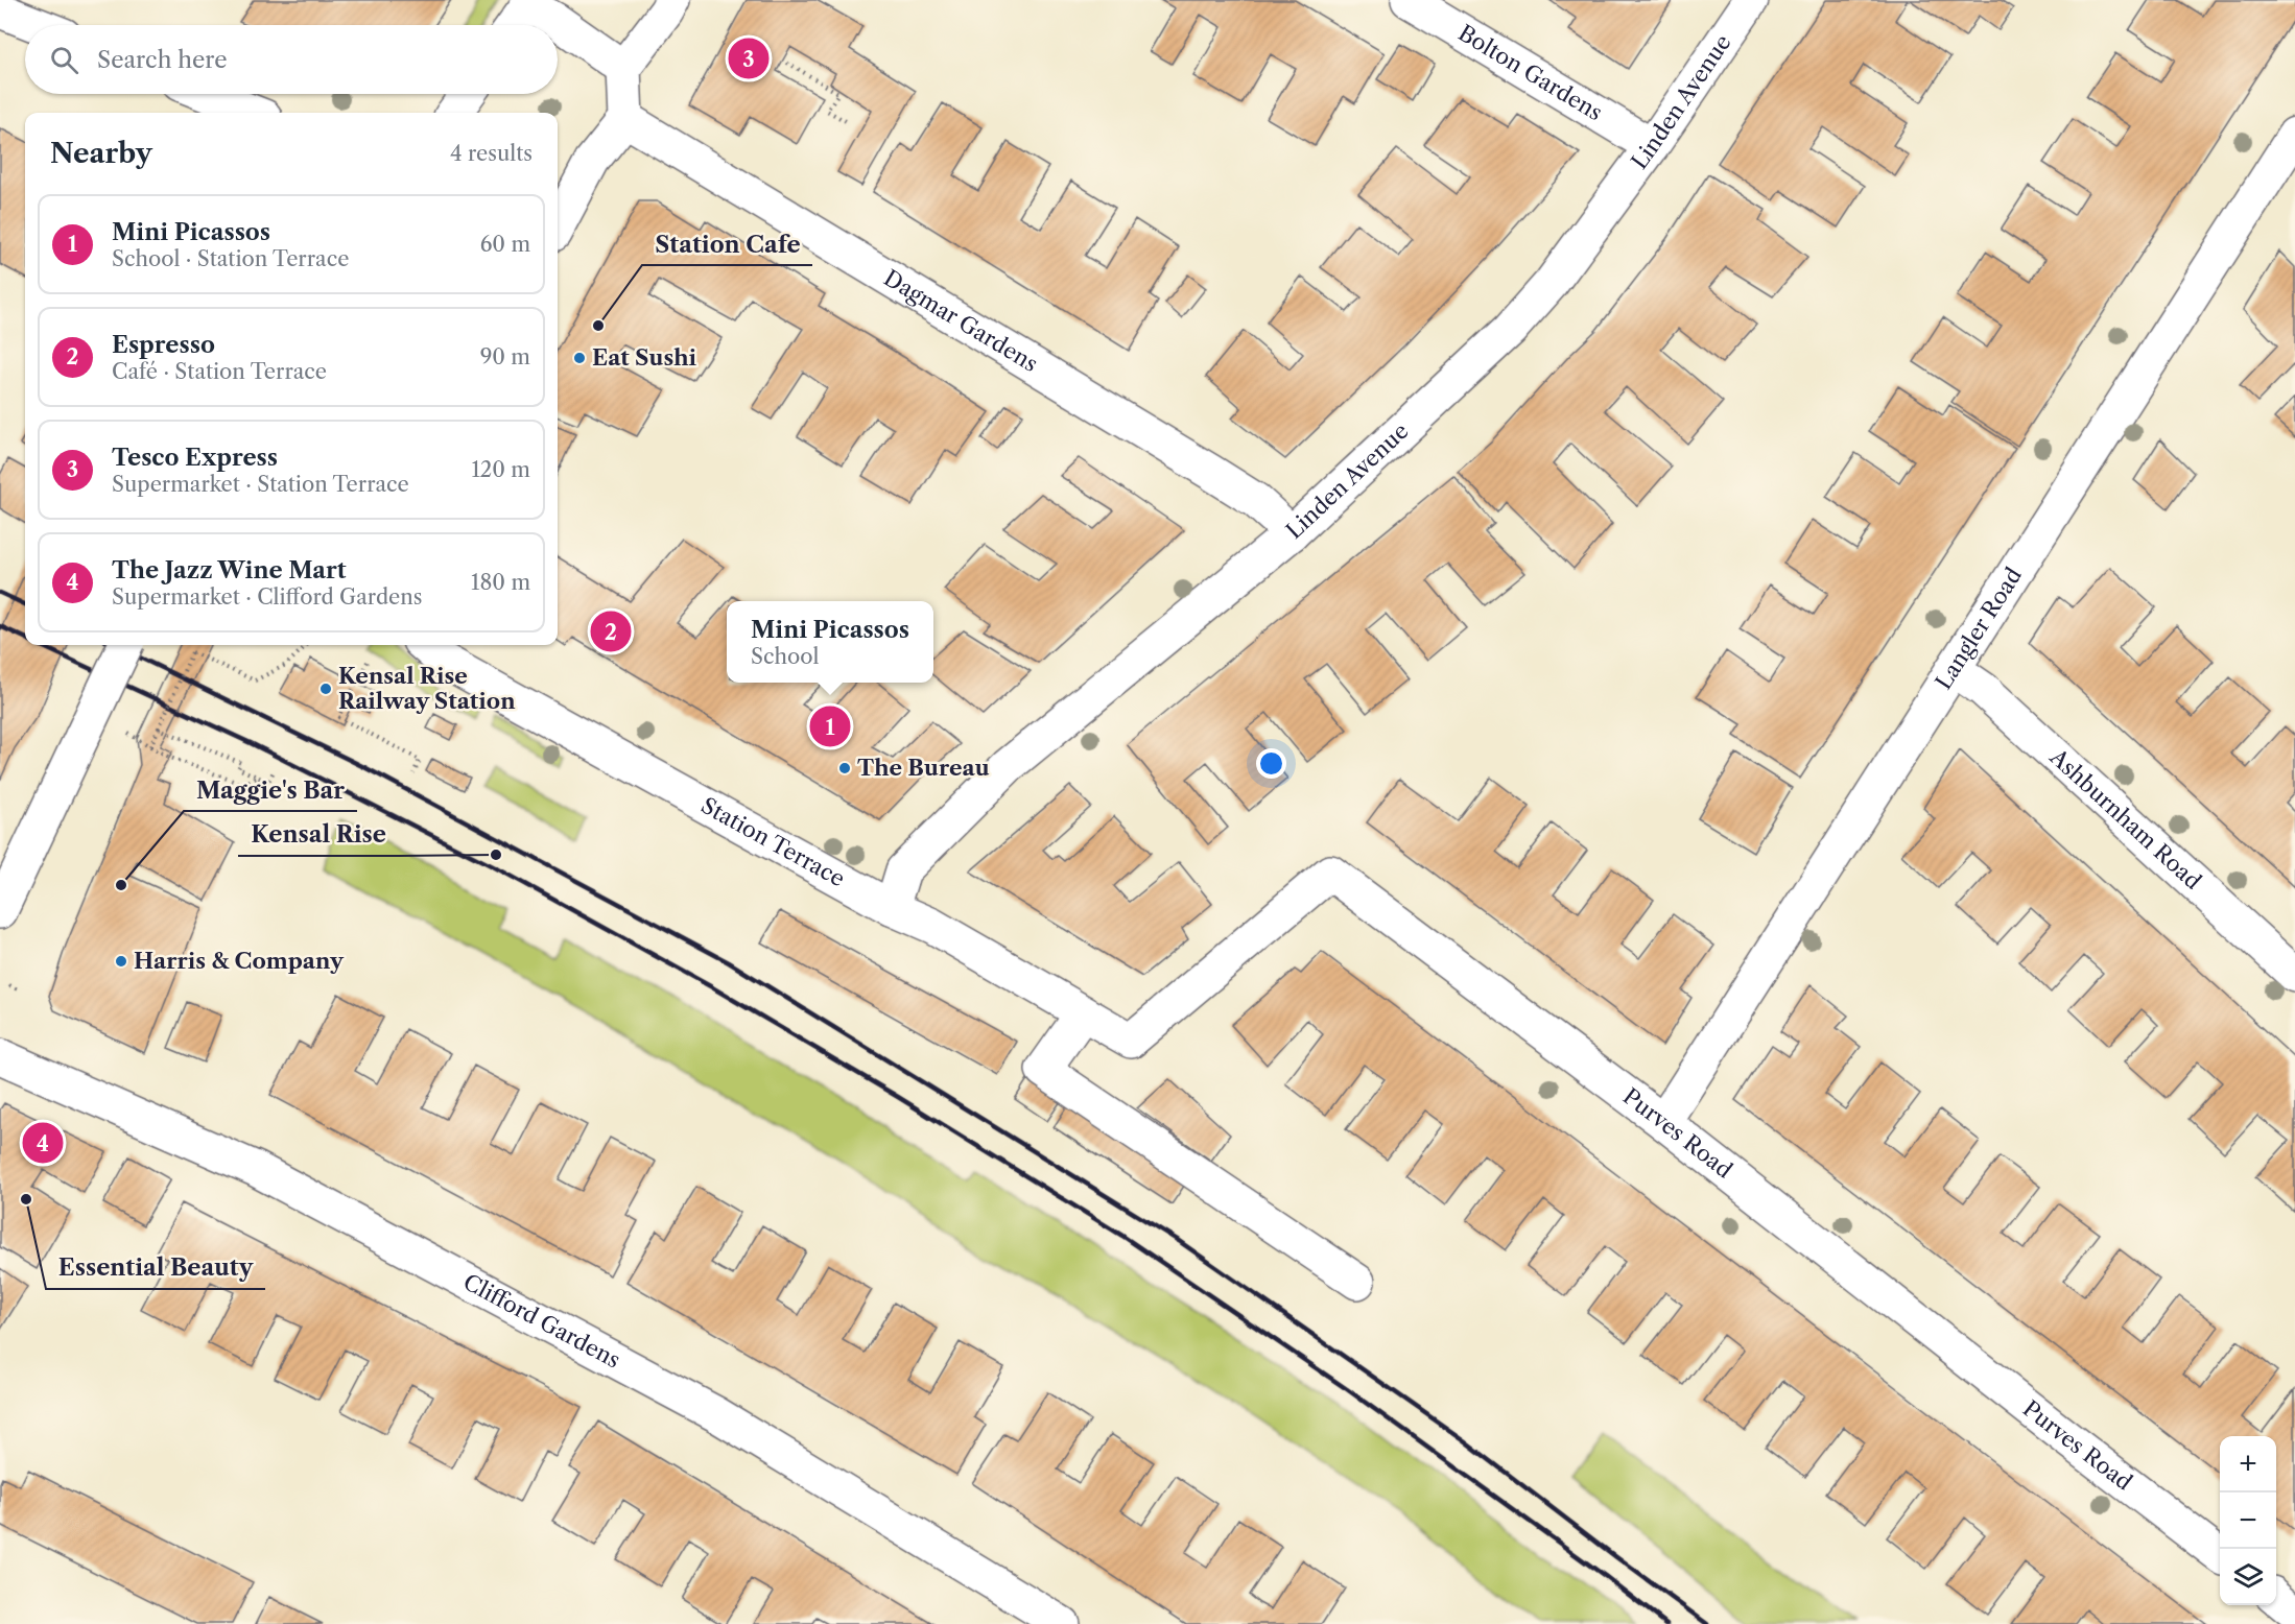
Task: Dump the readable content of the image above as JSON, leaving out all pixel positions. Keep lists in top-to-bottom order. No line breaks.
{"streets":{"street":["Bolton Gardens","Linden Avenue","Dagmar Gardens","Langler Road","Ashburnham Road","Station Terrace","Purves Road","Clifford Gardens"]},"crossings":[["Bolton Gardens","Linden Avenue"],["Linden Avenue","Dagmar Gardens"],["Linden Avenue","Station Terrace"],["Langler Road","Ashburnham Road"],["Langler Road","Purves Road"],["Station Terrace","Purves Road"]],"places":["Station Cafe","Eat Sushi","Kensal Rise Railway Station","The Bureau","Kensal Rise","Maggie's Bar","Harris & Company","Essential Beauty"],"page":{"search":"Search here","pins":["3","2","1","4"],"heading":["Nearby","4 results"],"list":[{"mark":"1","name":"Mini Picassos","note":"School · Station Terrace","value":"60 m"},{"mark":"2","name":"Espresso","note":"Café · Station Terrace","value":"90 m"},{"mark":"3","name":"Tesco Express","note":"Supermarket · Station Terrace","value":"120 m"},{"mark":"4","name":"The Jazz Wine Mart","note":"Supermarket · Clifford Gardens","value":"180 m"}],"popup":["Mini Picassos","School"],"map_buttons":["+","−"]}}
